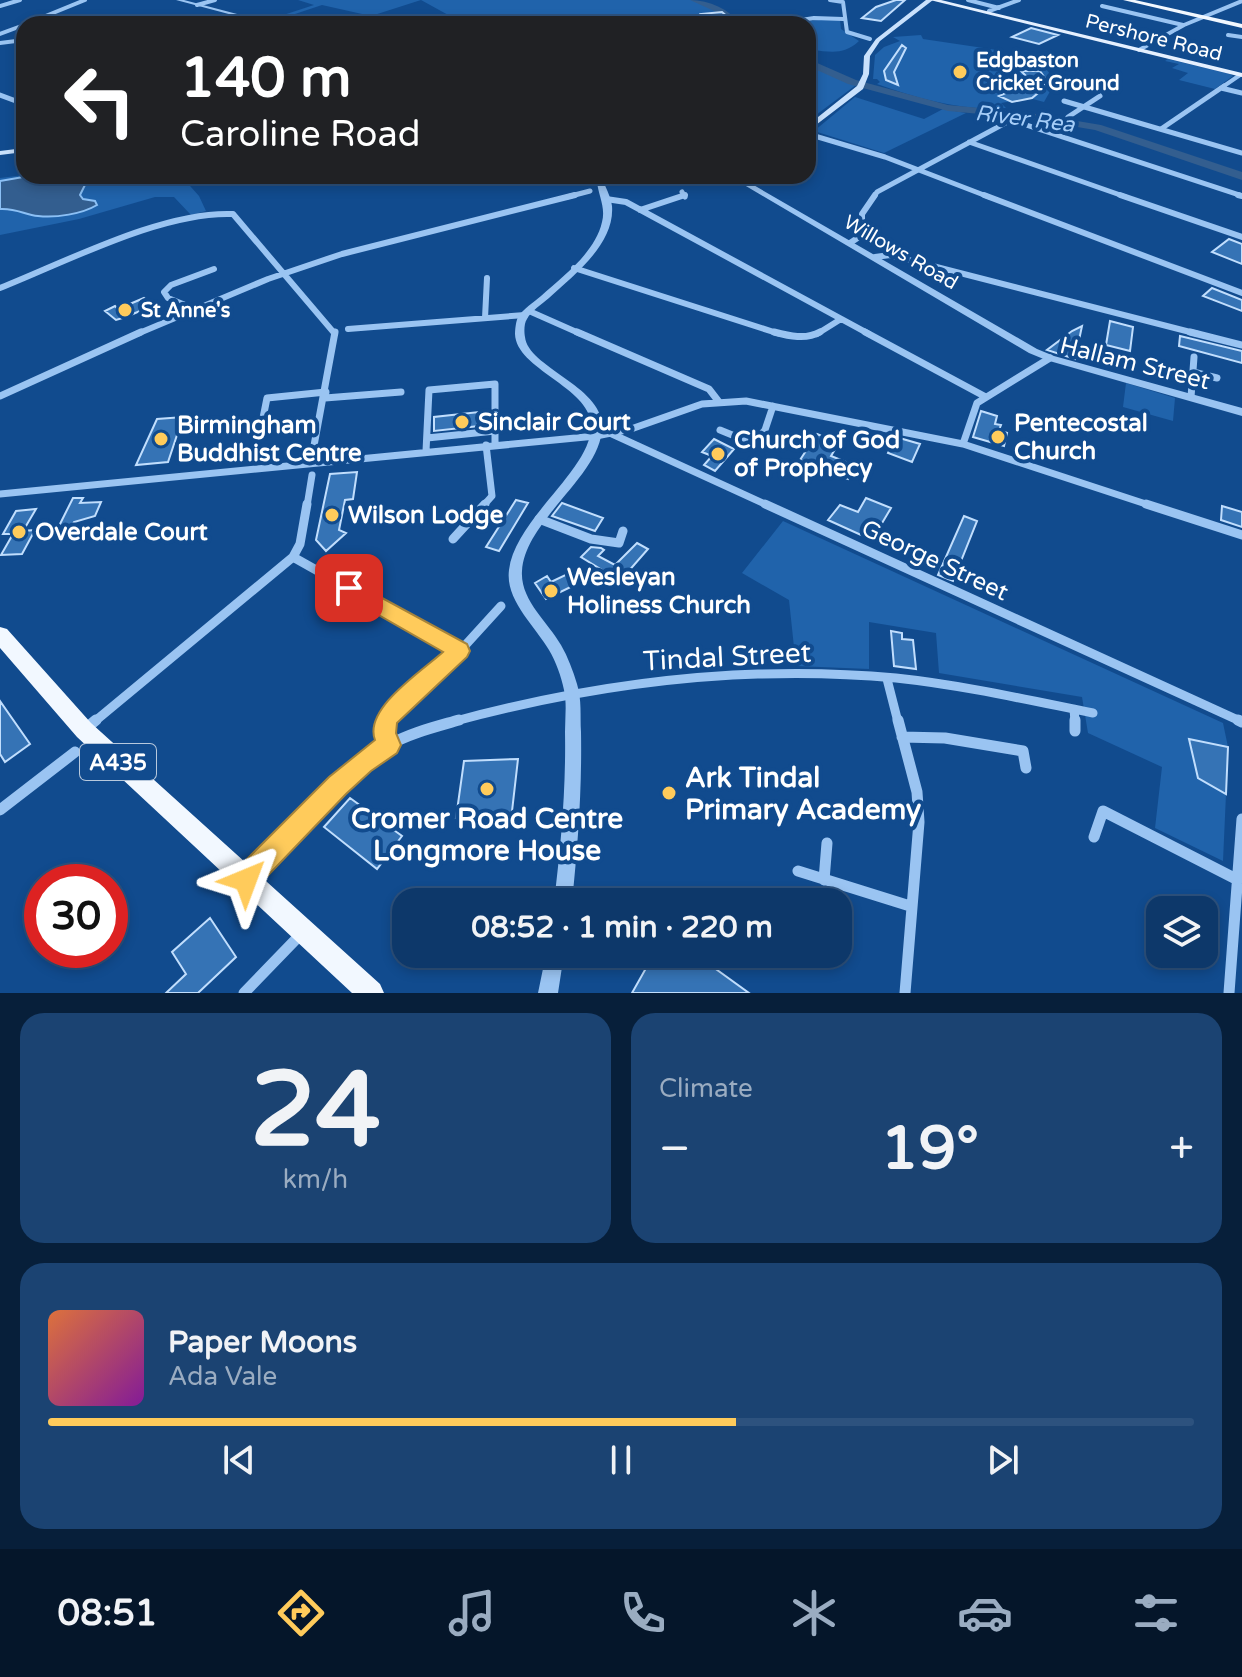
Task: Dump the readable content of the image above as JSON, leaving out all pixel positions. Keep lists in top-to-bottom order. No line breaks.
{"streets":{"highway":["A435"],"main road":["Pershore Road"],"street":["Willows Road","Hallam Street","George Street","Tindal Street"]},"crossings":[["Willows Road","Hallam Street"],["Tindal Street","A435"]],"water":["River Rea"],"places":["Edgbaston Cricket Ground","St Anne's","Sinclair Court","Pentecostal Church","Birmingham Buddhist Centre","Church of God of Prophecy","Wilson Lodge","Overdale Court","Wesleyan Holiness Church","Cromer Road Centre Longmore House","Ark Tindal Primary Academy"],"page":{"turn":["140 m","Caroline Road"],"limit":"30","trip":"08:52 · 1 min · 220 m","tile":[["24","km/h"],"Climate"],"heat":["−","19°","+"],"song":["Paper Moons","Ada Vale"],"tabs":"08:51"}}
